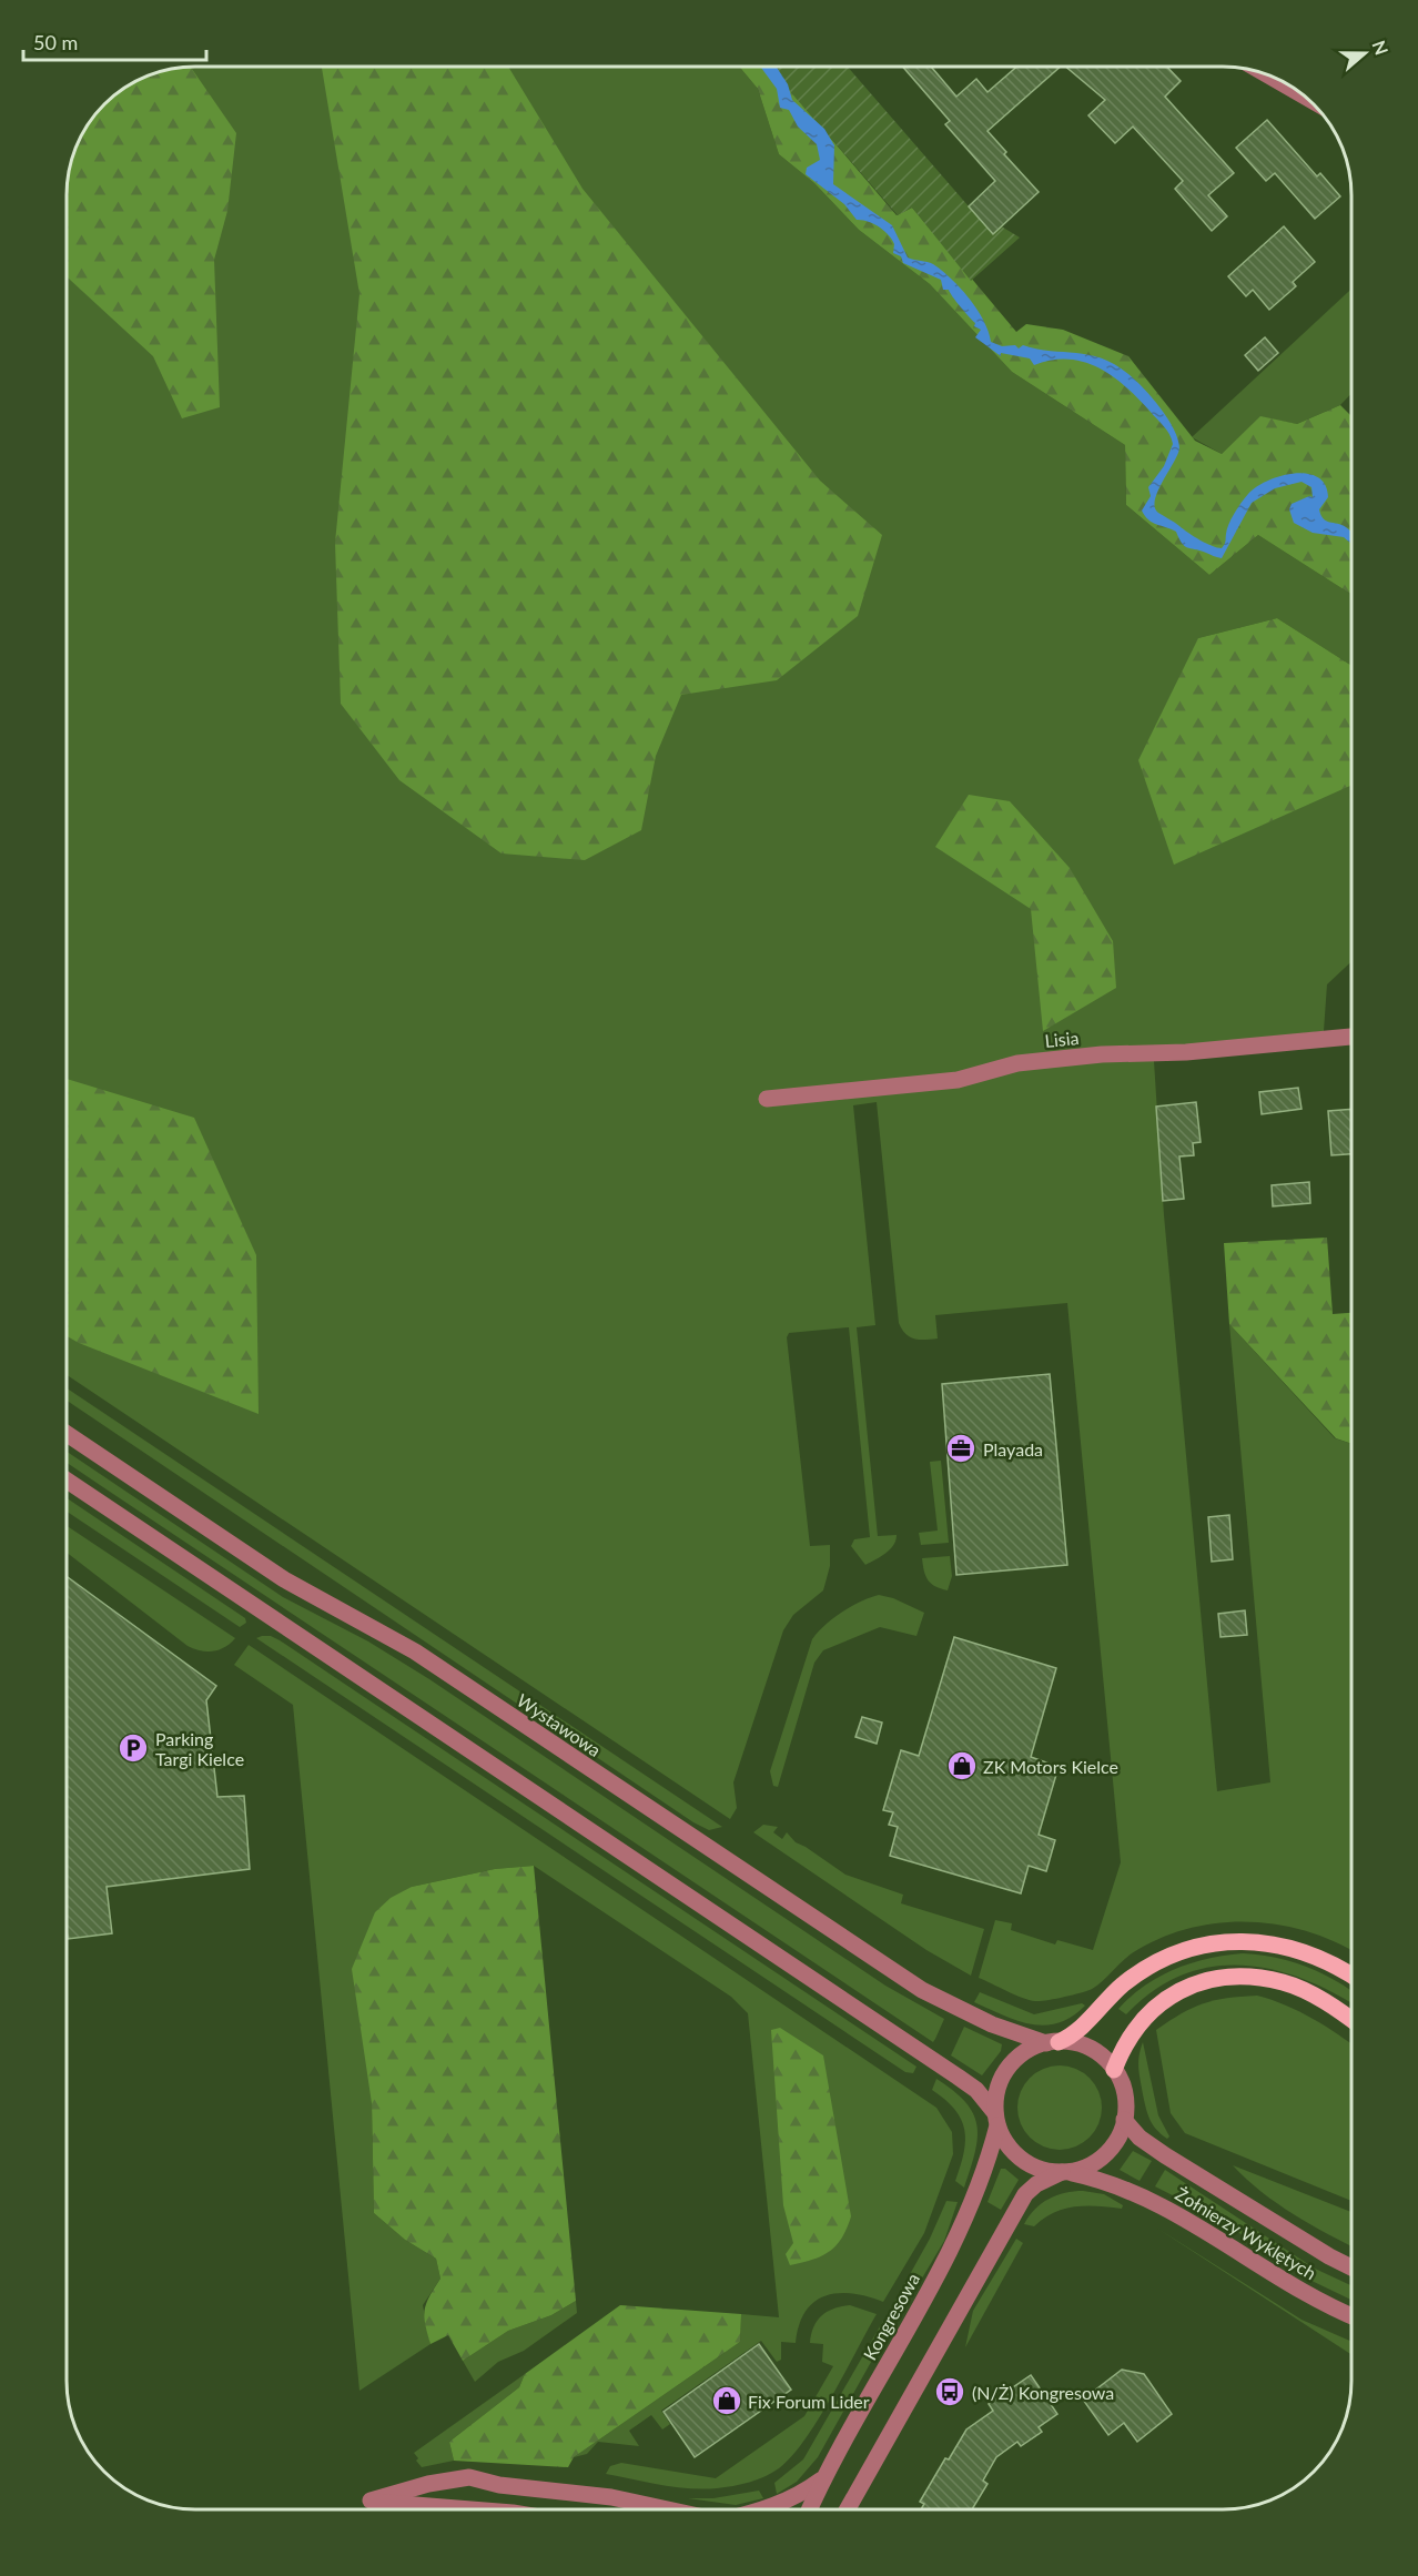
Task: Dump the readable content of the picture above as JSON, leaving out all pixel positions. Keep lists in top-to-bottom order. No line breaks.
{"streets":{"street":["Lisia","Wystawowa","Żołnierzy Wyklętych","Kongresowa"]},"crossings":[["Wystawowa","Żołnierzy Wyklętych"],["Wystawowa","Kongresowa"],["Żołnierzy Wyklętych","Kongresowa"]],"places":{"office":["Playada"],"parking":["Parking Targi Kielce"],"shop":["ZK Motors Kielce","Fix Forum Lider"],"bus stop":["(N/Ż) Kongresowa"]},"scale_bar":"50 m","north":"right"}
